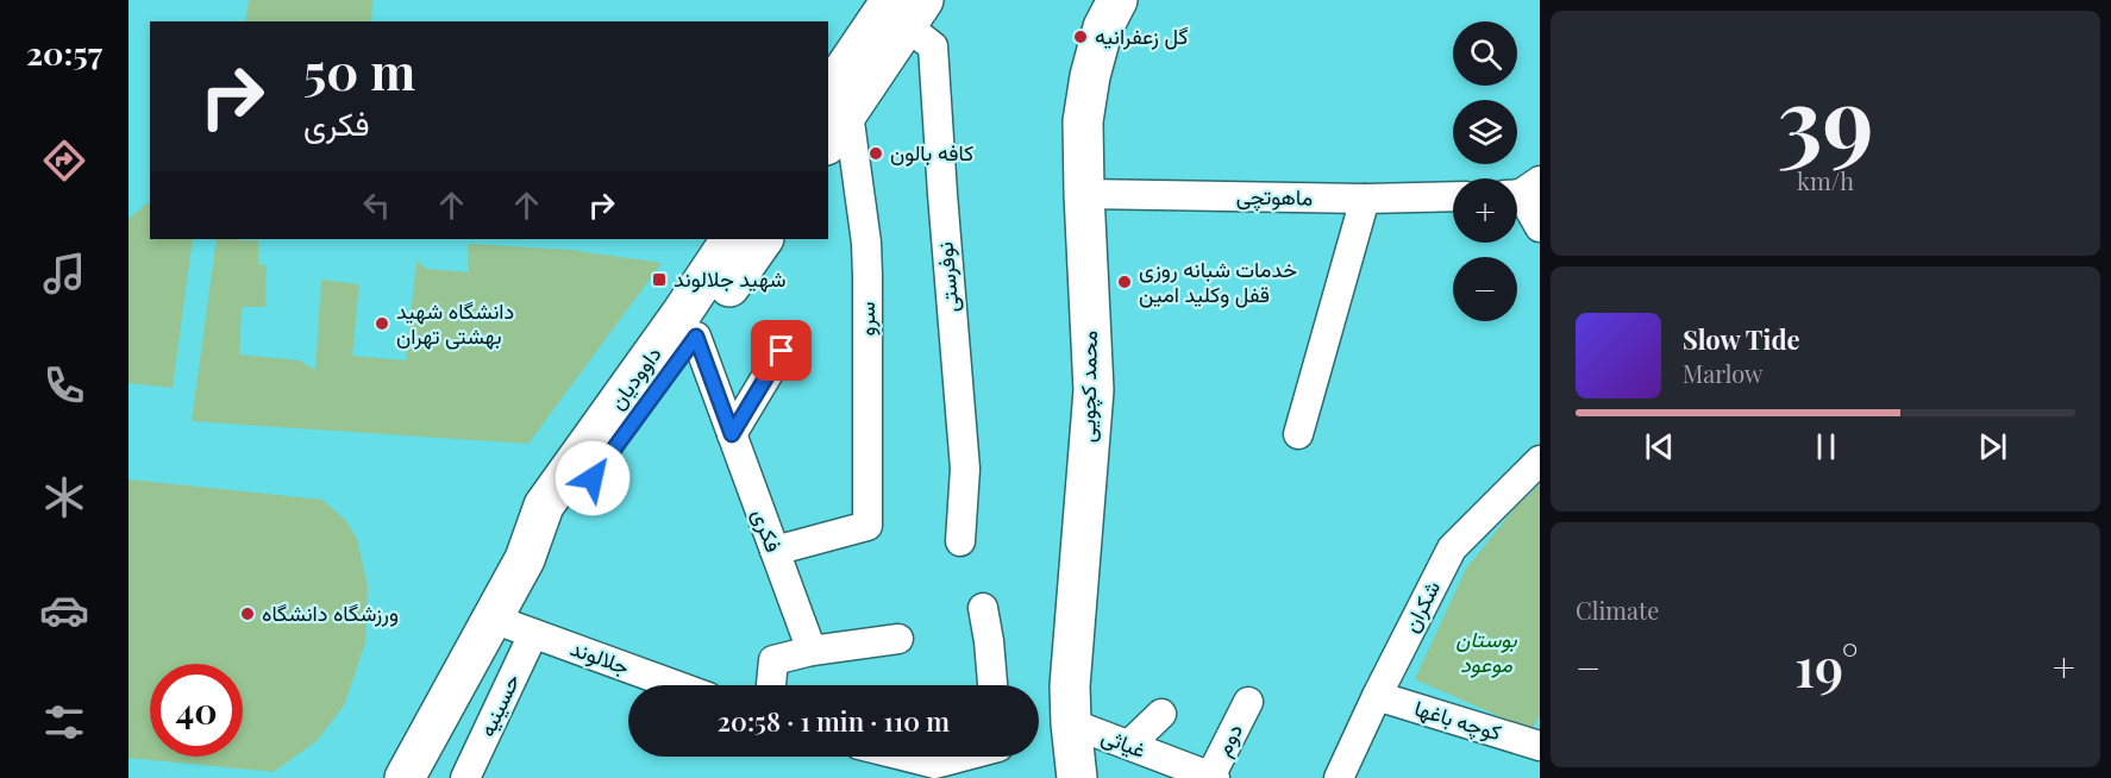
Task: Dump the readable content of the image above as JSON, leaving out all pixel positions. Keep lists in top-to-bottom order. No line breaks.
{"streets":{"street":["ماهوتچی","نوفرستی","سرو","داوودیان","محمد کچویی","فکری","شکران","جلالوند","حسینیه","کوچه باغها","دوم","غیاثی"]},"crossings":[["ماهوتچی","محمد کچویی"],["سرو","فکری"],["داوودیان","فکری"],["داوودیان","جلالوند"],["محمد کچویی","غیاثی"],["شکران","کوچه باغها"],["جلالوند","حسینیه"],["دوم","غیاثی"]],"parks":["بوستان موعود"],"places":{"other":["گل زعفرانیه","کافه بالون","خدمات شبانه روزی قفل وکلید امین","دانشگاه شهید بهشتی تهران","ورزشگاه دانشگاه"],"transit":["شهید جلالوند"]},"page":{"tabs":"20:57","tile":[["39","km/h"],"Climate"],"map_buttons":["+","−"],"turn":["50 m","فکری"],"song":["Slow Tide","Marlow"],"heat":["−","19°","+"],"limit":"40","trip":"20:58 · 1 min · 110 m"}}
